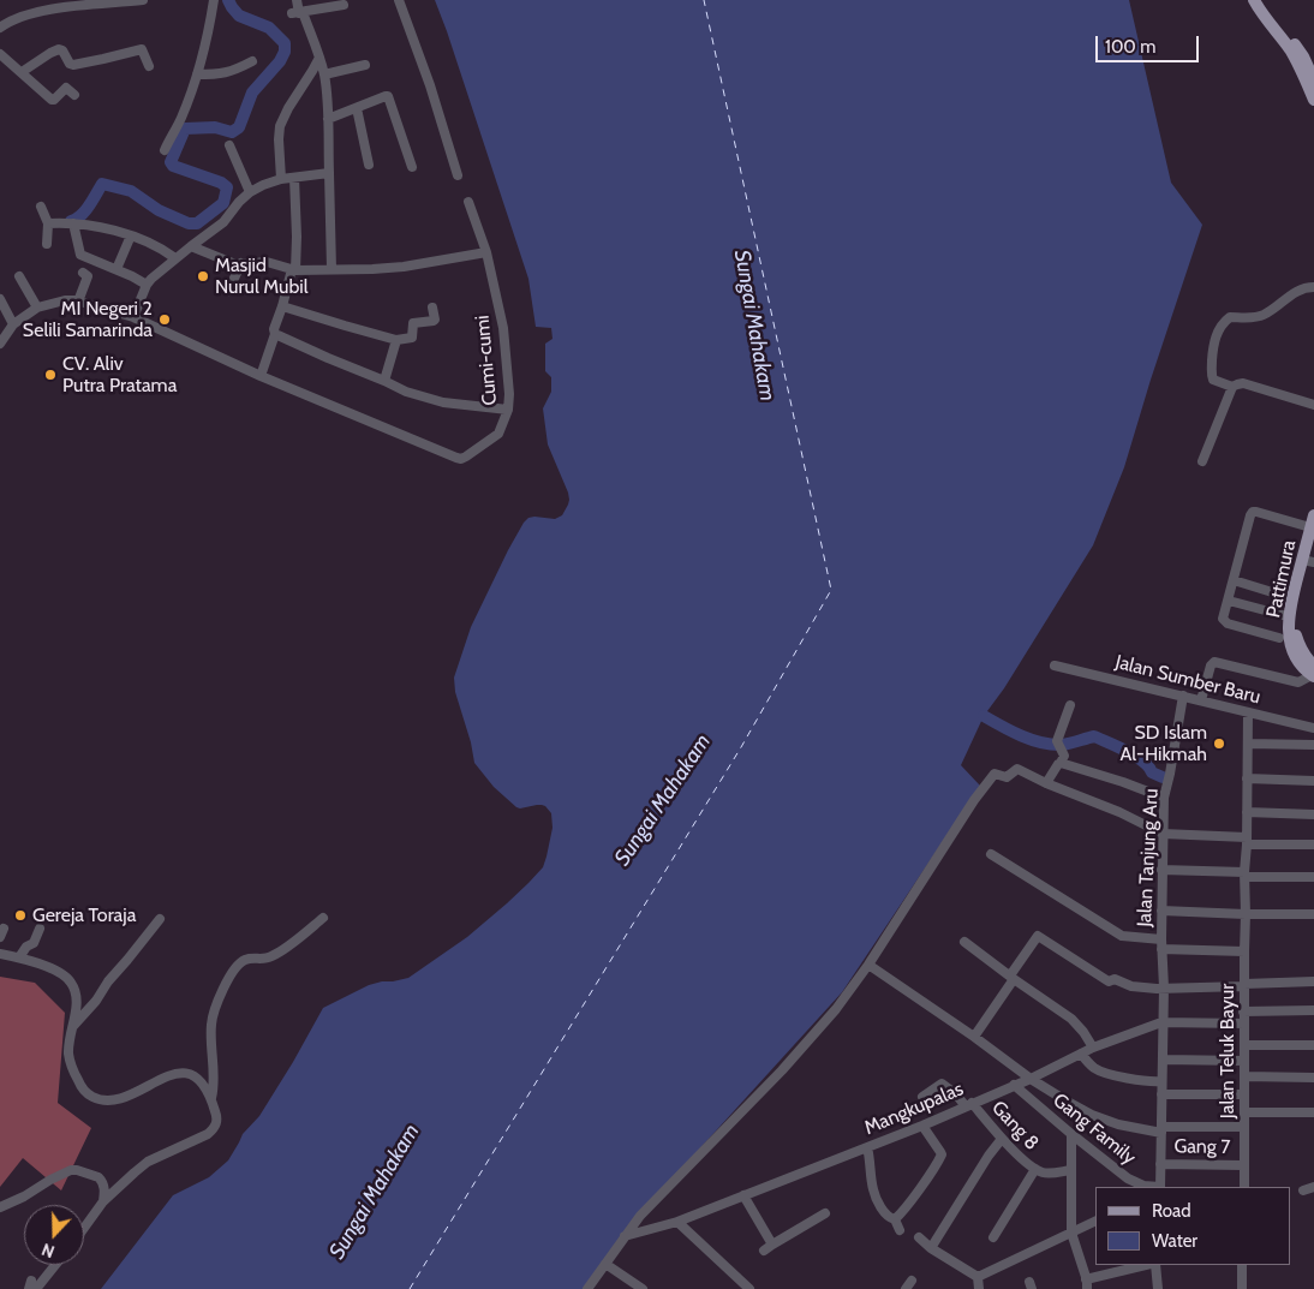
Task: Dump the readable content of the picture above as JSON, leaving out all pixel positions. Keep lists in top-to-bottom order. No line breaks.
{"streets":{"main road":["Pattimura"],"street":["Cumi-cumi","Jalan Sumber Baru","Jalan Tanjung Aru","Jalan Teluk Bayur","Mangkupalas","Gang 8","Gang Family","Gang 7"]},"crossings":[["Jalan Sumber Baru","Jalan Tanjung Aru"],["Jalan Sumber Baru","Jalan Teluk Bayur"],["Jalan Tanjung Aru","Mangkupalas"],["Jalan Tanjung Aru","Gang 7"],["Jalan Teluk Bayur","Gang 7"],["Mangkupalas","Gang 8"],["Mangkupalas","Gang Family"]],"water":["Sungai Mahakam"],"places":["Masjid Nurul Mubil","MI Negeri 2 Selili Samarinda","CV. Aliv Putra Pratama","SD Islam Al-Hikmah","Gereja Toraja"],"legend":["Road","Water"],"scale_bar":"100 m","north":"bottom"}
